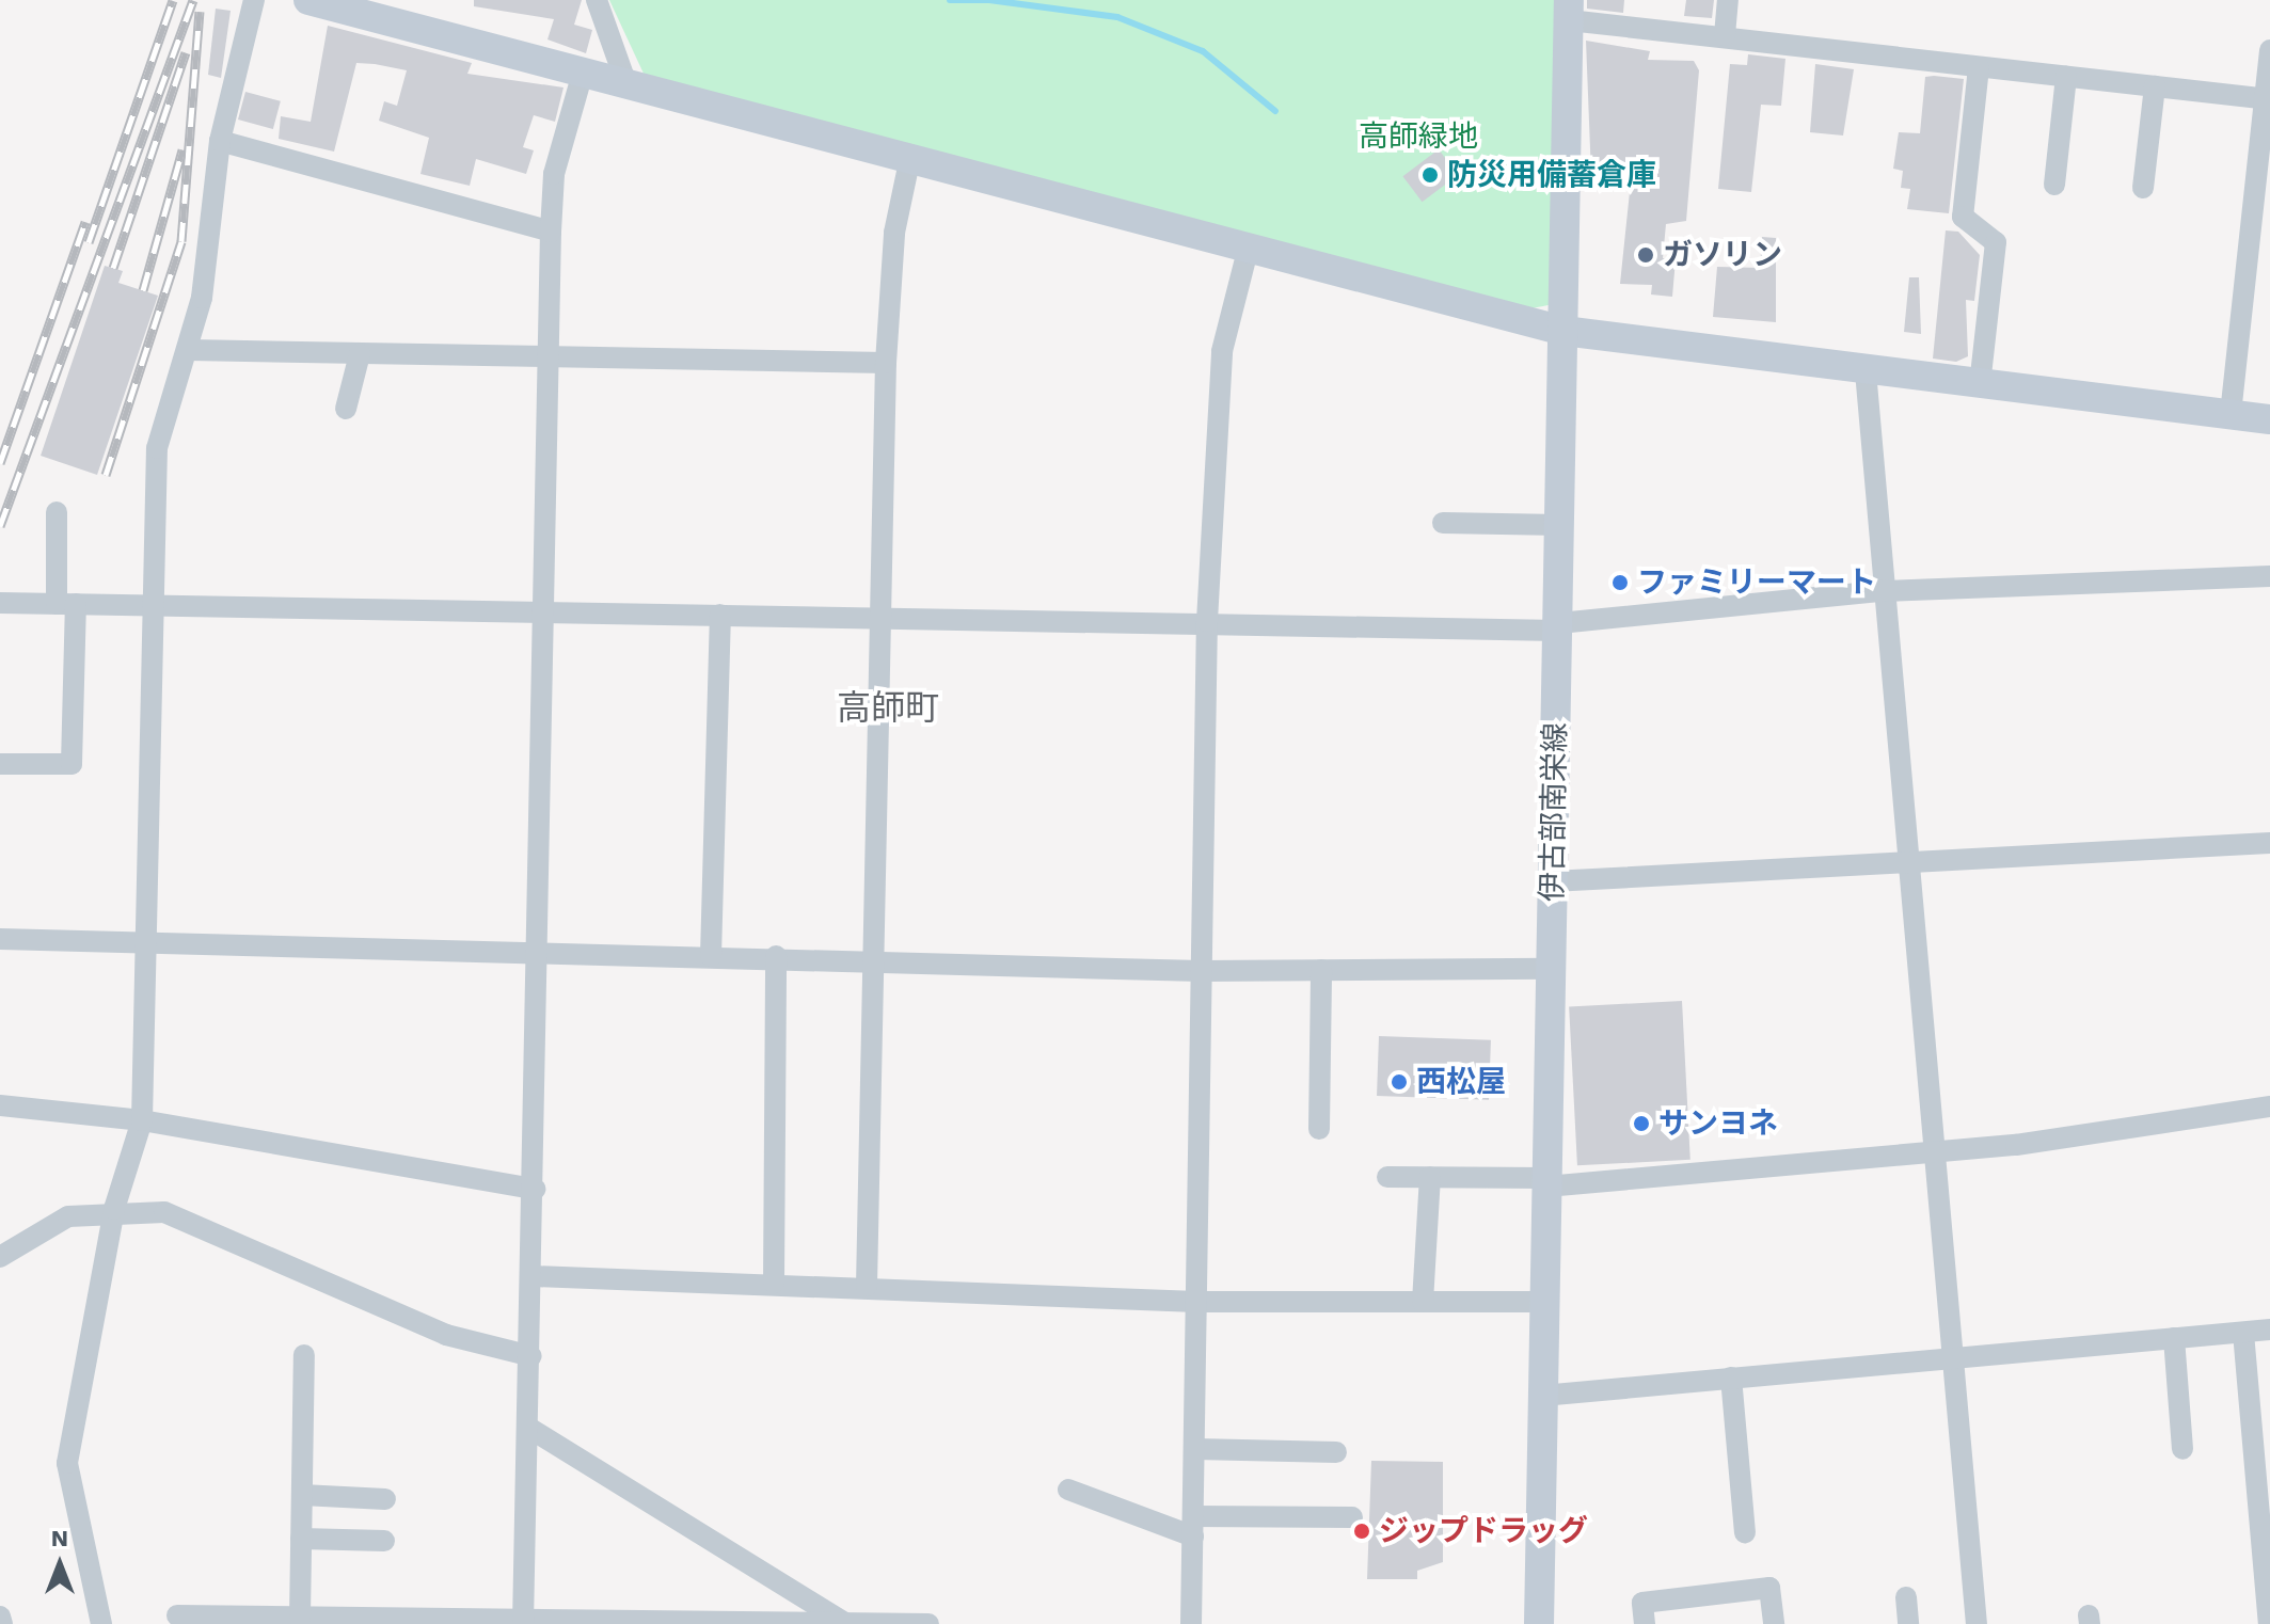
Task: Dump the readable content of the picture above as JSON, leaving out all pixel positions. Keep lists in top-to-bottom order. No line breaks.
{"streets":{"street":["伊古部南栄線"]},"districts":["高師町"],"parks":["高師緑地"],"places":["防災用備蓄倉庫","ガソリン","ファミリーマート","西松屋","サンヨネ","ジップドラッグ"],"north":"top"}
